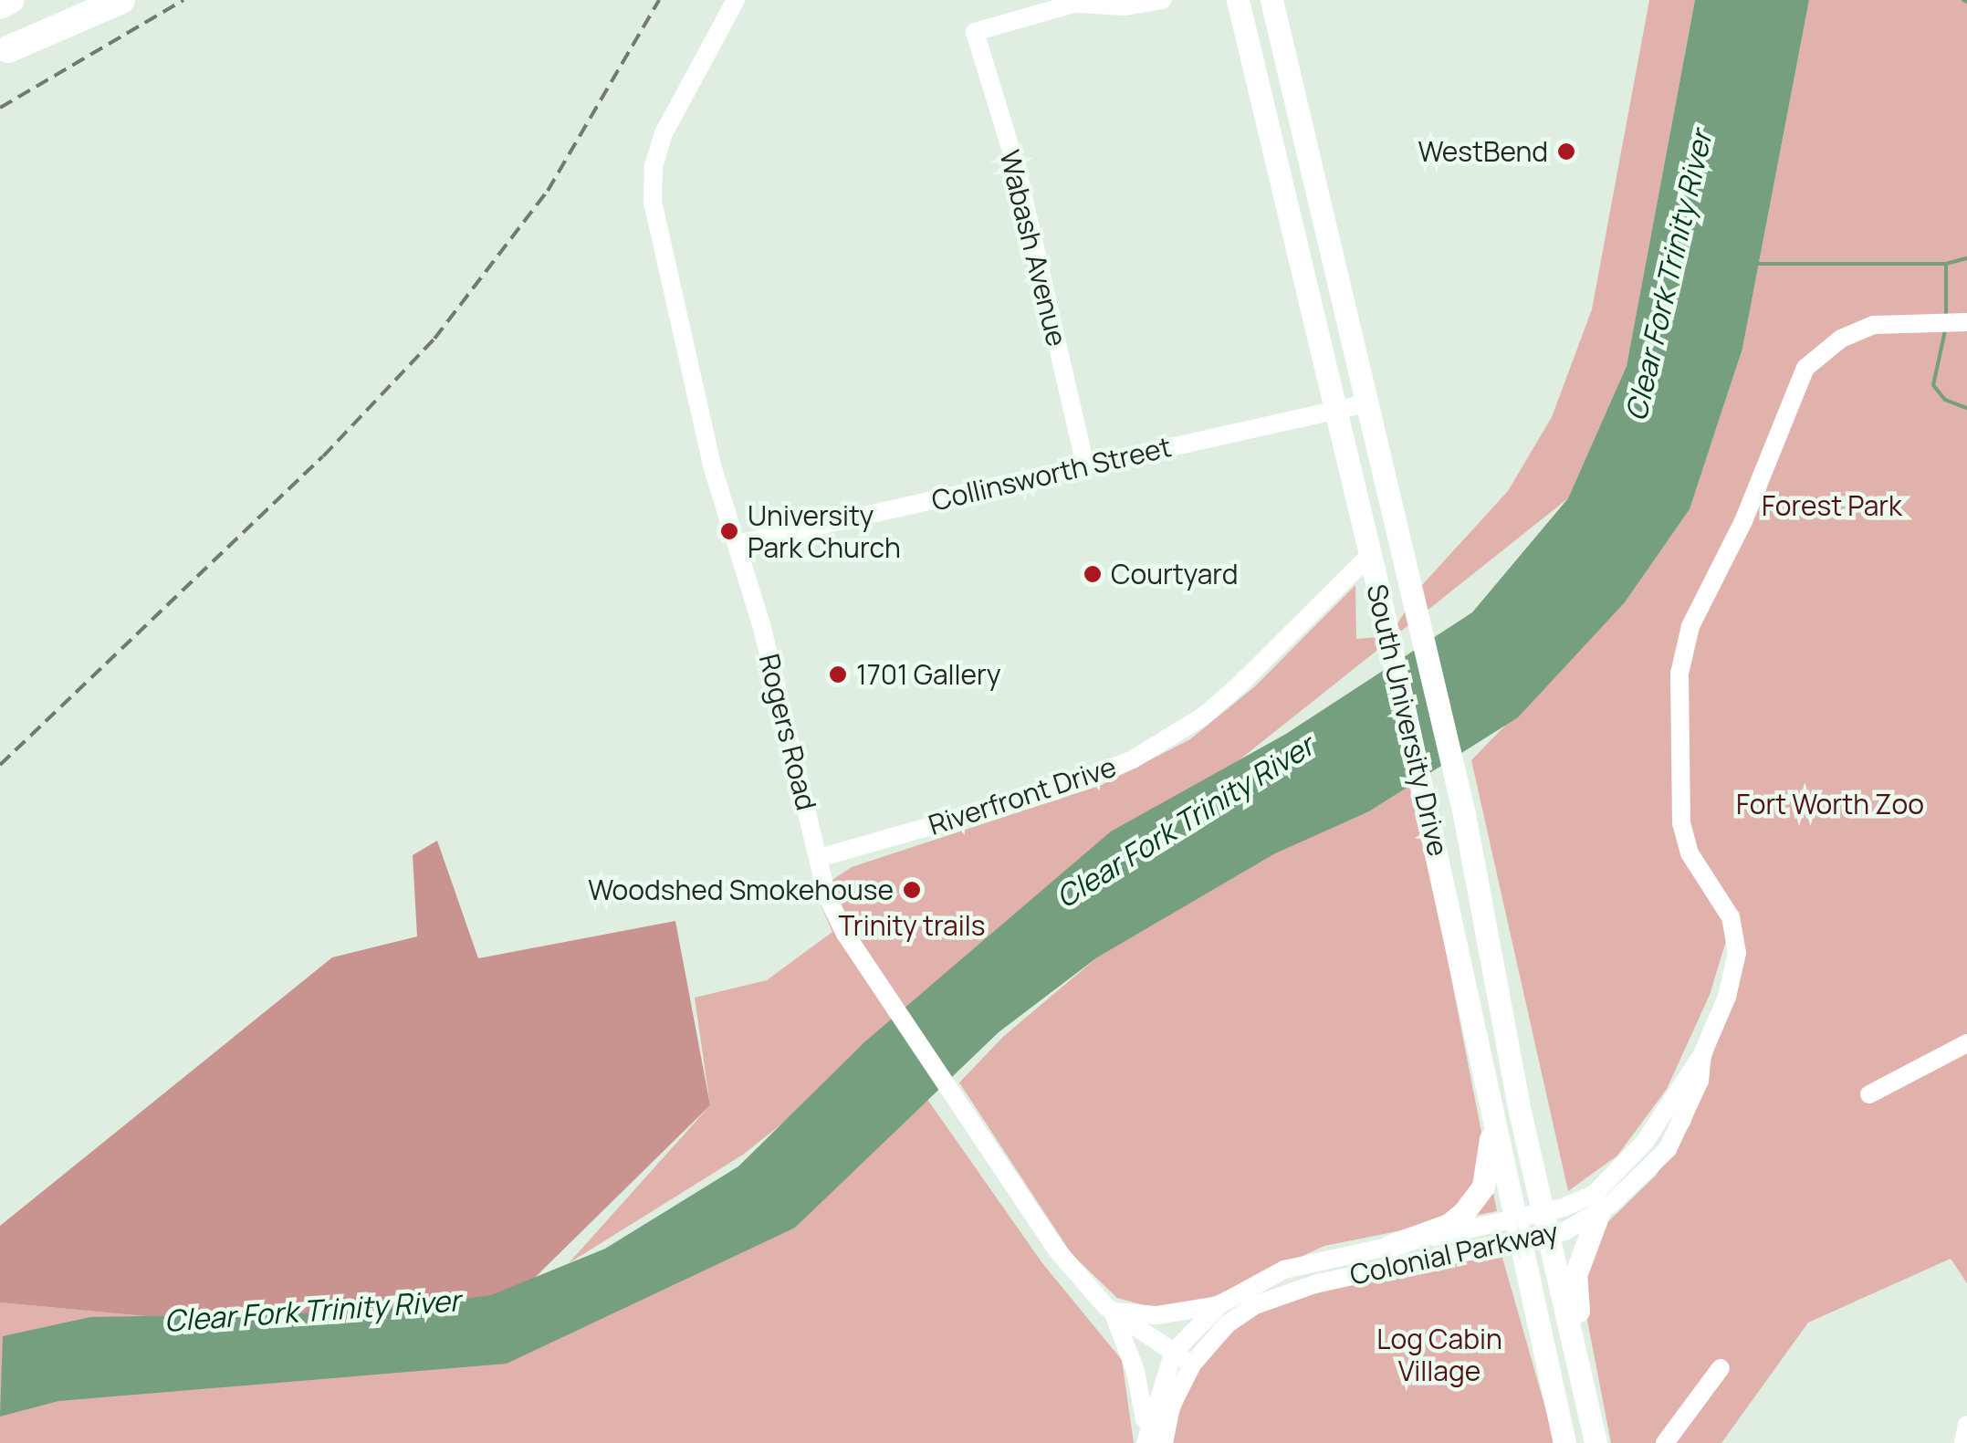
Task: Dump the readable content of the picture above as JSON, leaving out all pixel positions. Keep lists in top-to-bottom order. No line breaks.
{"streets":{"main road":["South University Drive"],"street":["Wabash Avenue","Collinsworth Street","Rogers Road","Riverfront Drive","Colonial Parkway"]},"crossings":[["Wabash Avenue","Collinsworth Street"],["Collinsworth Street","South University Drive"],["Collinsworth Street","Rogers Road"],["South University Drive","Riverfront Drive"],["South University Drive","Colonial Parkway"],["Rogers Road","Riverfront Drive"],["Rogers Road","Colonial Parkway"]],"water":["Clear Fork Trinity River"],"parks":["Forest Park","Fort Worth Zoo","Trinity trails","Log Cabin Village"],"places":["WestBend","University Park Church","Courtyard","1701 Gallery","Woodshed Smokehouse"]}
